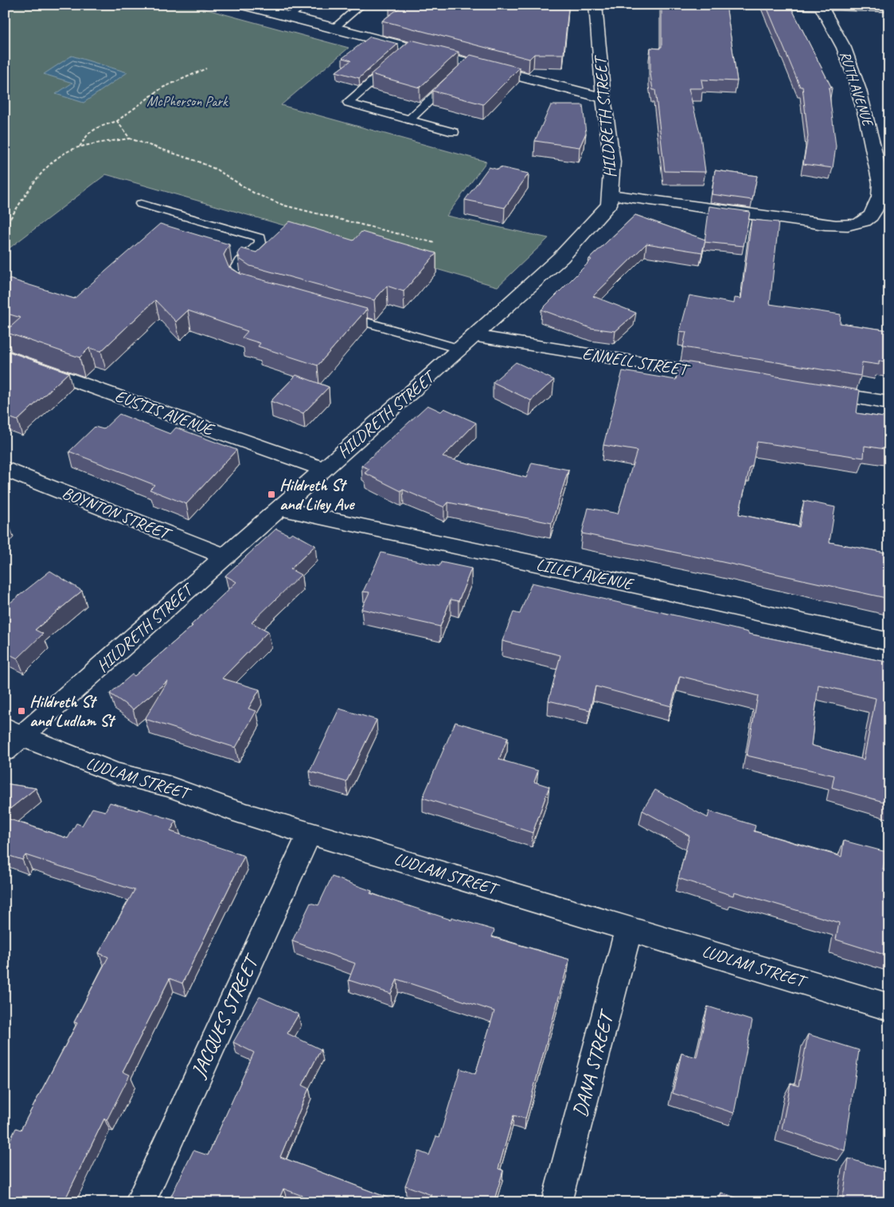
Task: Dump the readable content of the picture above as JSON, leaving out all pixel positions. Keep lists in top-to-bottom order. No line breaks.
{"streets":{"street":["RUTH AVENUE","HILDRETH STREET","ENNELL STREET","EUSTIS AVENUE","BOYNTON STREET","LILLEY AVENUE","LUDLAM STREET","JACQUES STREET","DANA STREET"]},"crossings":[["RUTH AVENUE","HILDRETH STREET"],["HILDRETH STREET","ENNELL STREET"],["HILDRETH STREET","EUSTIS AVENUE"],["HILDRETH STREET","BOYNTON STREET"],["HILDRETH STREET","LILLEY AVENUE"],["HILDRETH STREET","LUDLAM STREET"],["LUDLAM STREET","JACQUES STREET"],["LUDLAM STREET","DANA STREET"]],"parks":["McPherson Park"],"places":{"transit":["Hildreth St and Liley Ave","Hildreth St and Ludlam St"]}}
